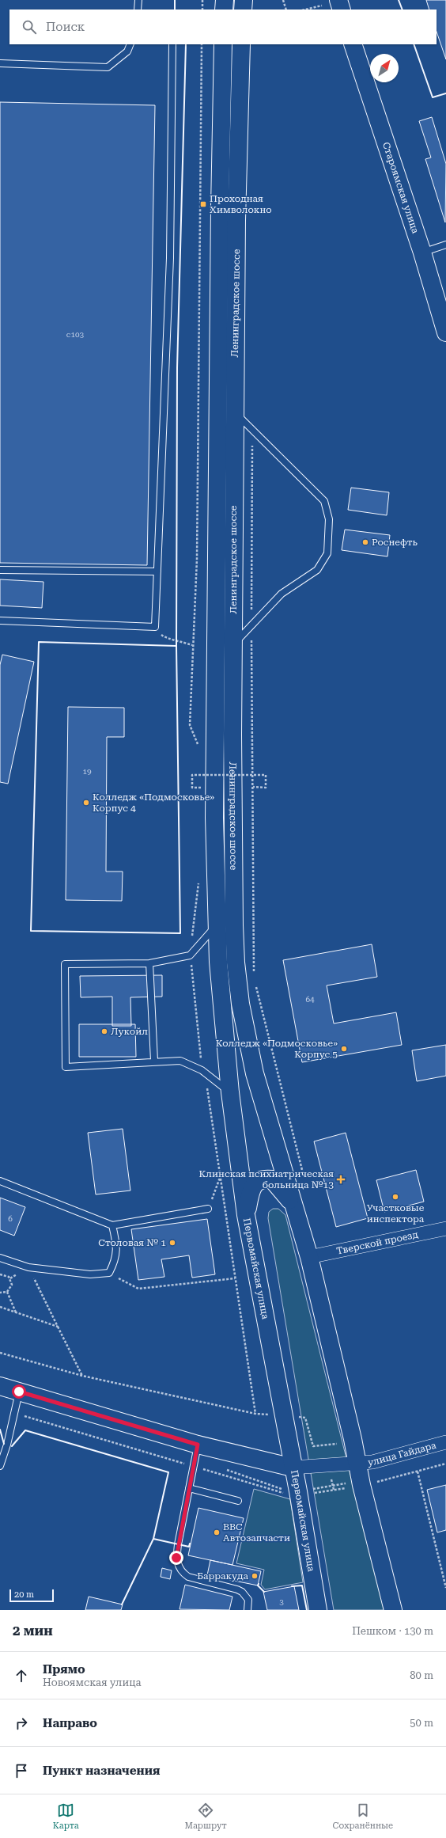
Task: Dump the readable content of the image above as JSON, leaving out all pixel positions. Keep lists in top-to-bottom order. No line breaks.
{"streets":{"main road":["Староямская улица","Ленинградское шоссе","Первомайская улица"],"street":["Тверской проезд","улица Гайдара"]},"crossings":[["Ленинградское шоссе","Первомайская улица"],["Первомайская улица","улица Гайдара"]],"places":{"transit":["Проходная Химволокно"],"other":["Роснефть","Колледж «Подмосковье» Корпус 4","Лукойл","Колледж «Подмосковье» Корпус 5","Участковые инспектора","Столовая № 1","ВВС Автозапчасти","Барракуда"],"health":["Клинская психиатрическая больница №13"]},"house_numbers":["c103","19","64","6","3"],"scale_bar":"20 m","north":"top right","page":{"search":"Поиск","scale":"20 m","heading":["2 мин","Пешком · 130 m"],"list":[["Прямо","Новоямская улица","80 m"],["Направо","50 m"],"Пункт назначения"],"nav":["Карта","Маршрут","Сохранённые"]}}
